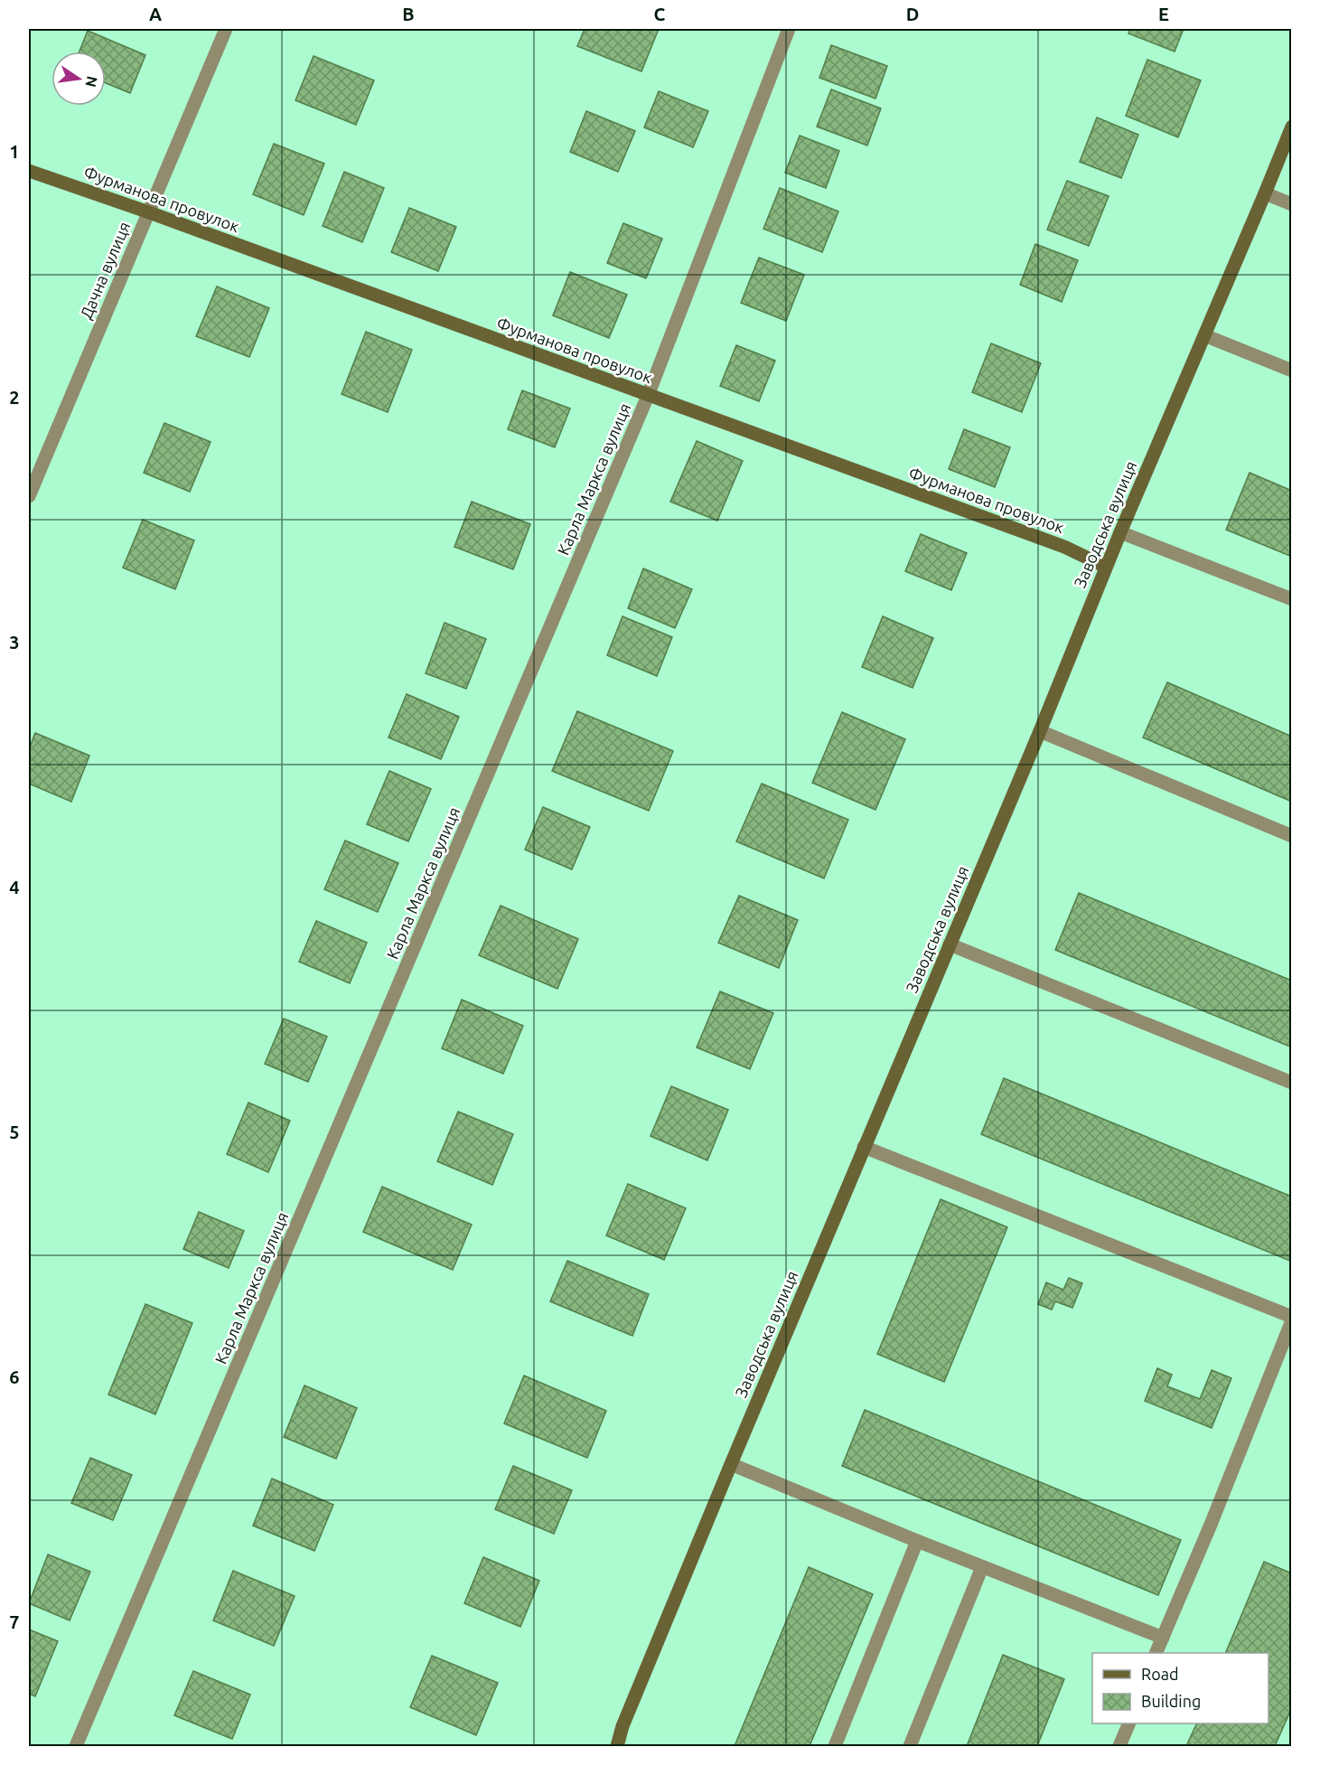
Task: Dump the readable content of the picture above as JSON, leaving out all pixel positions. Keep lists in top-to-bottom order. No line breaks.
{"streets":{"street":["Фурманова провулок","Дачна вулиця","Карла Маркса вулиця","Заводська вулиця"]},"crossings":[["Фурманова провулок","Дачна вулиця"],["Фурманова провулок","Карла Маркса вулиця"],["Фурманова провулок","Заводська вулиця"]],"legend":["Road","Building"],"north":"right","grid":{"columns":["A","B","C","D","E"],"rows":["1","2","3","4","5","6","7"]}}
